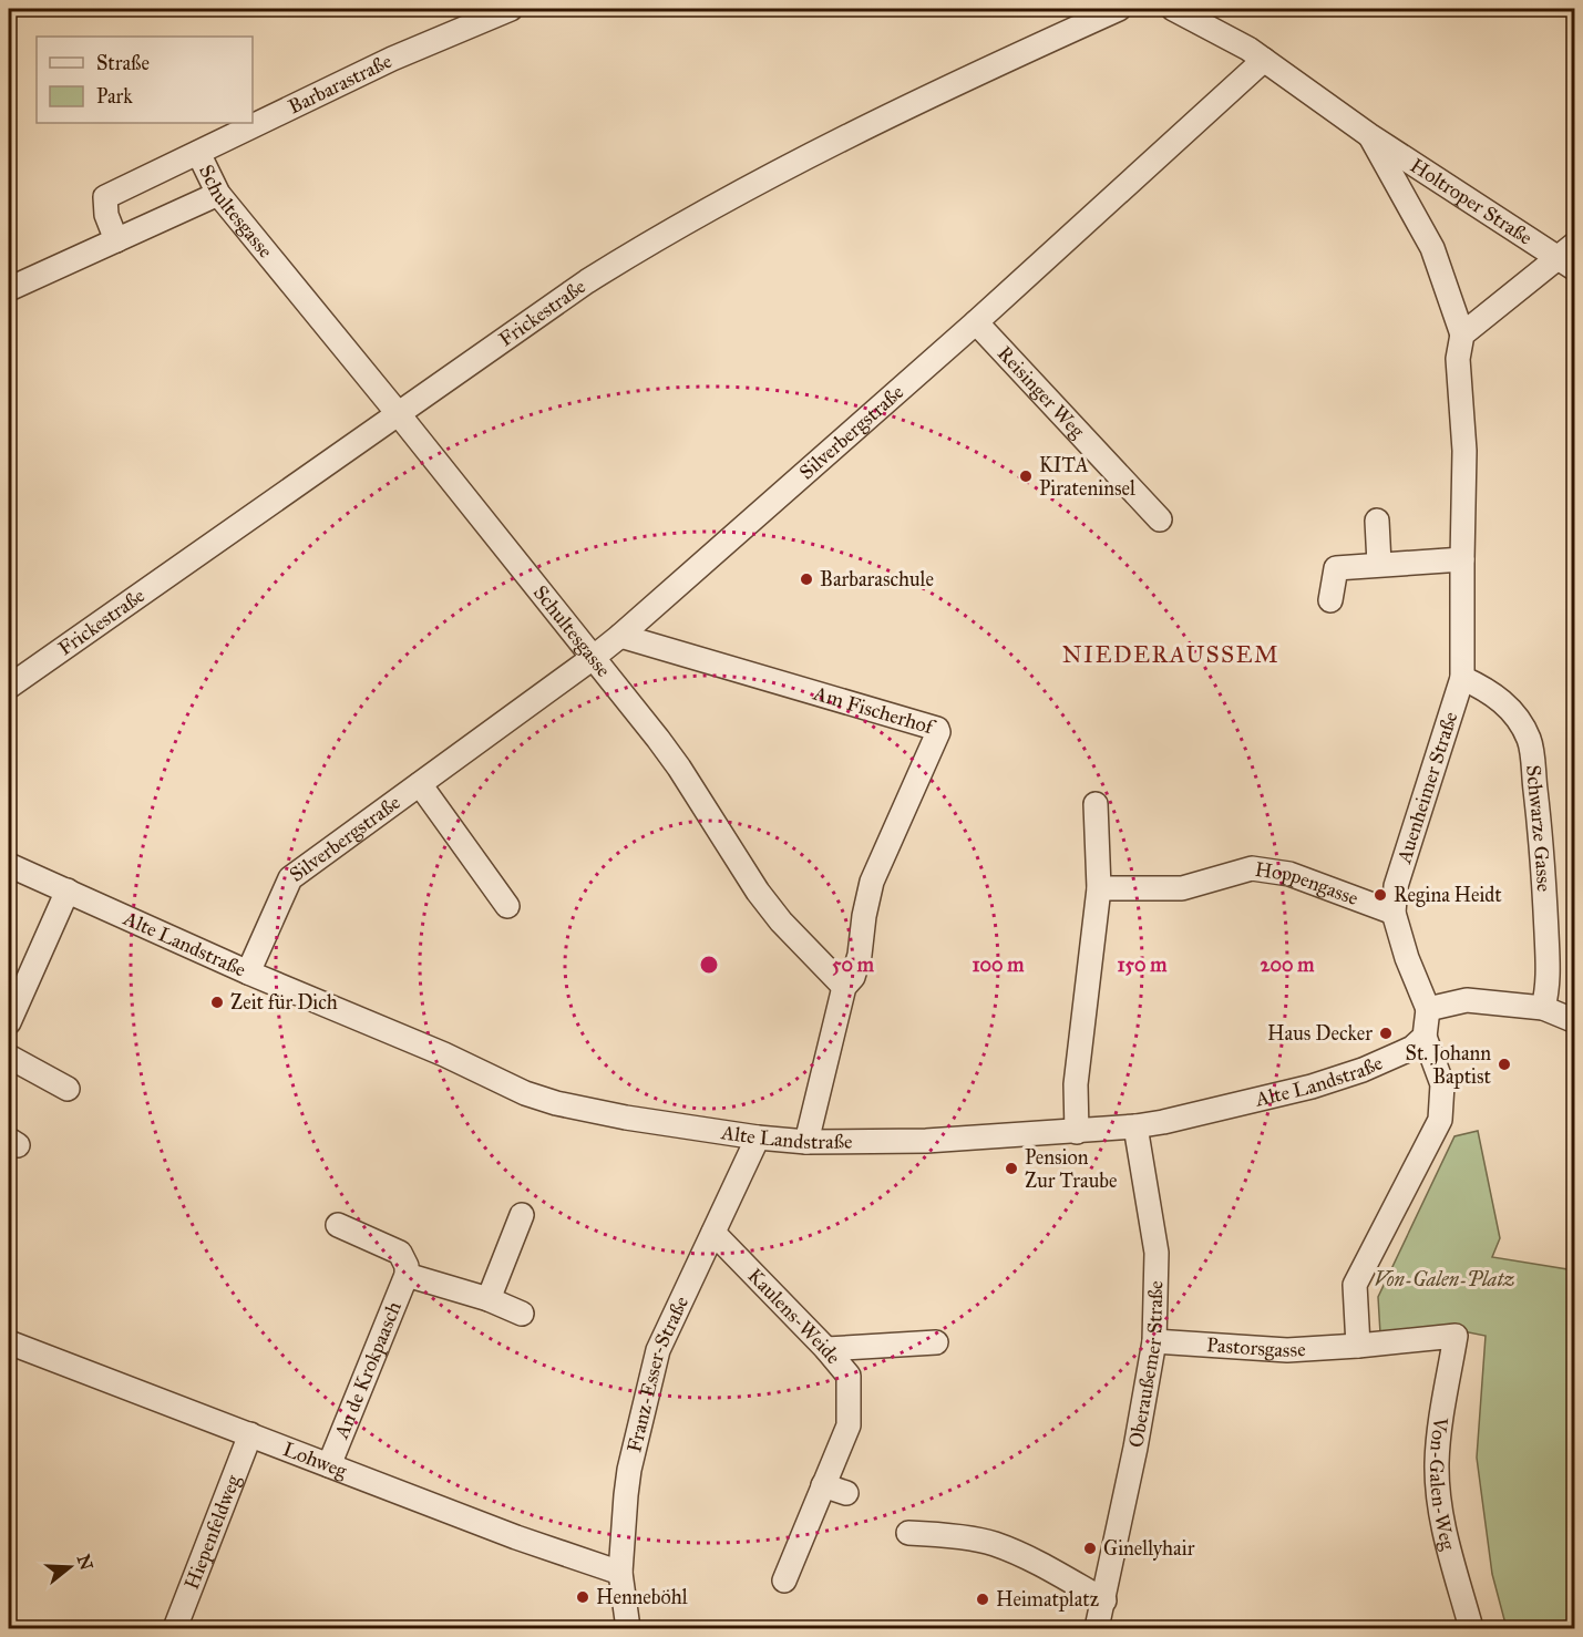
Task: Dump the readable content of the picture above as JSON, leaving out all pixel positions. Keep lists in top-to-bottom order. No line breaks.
{"streets":{"street":["Barbarastraße","Holtroper Straße","Schultesgasse","Frickestraße","Reisinger Weg","Silverbergstraße","Am Fischerhof","Auenheimer Straße","Schwarze Gasse","Hoppengasse","Alte Landstraße","Kaulens-Weide","Pastorsgasse","Oberaußemer Straße","An de Krokpaasch","Franz-Esser-Straße","Lohweg","Von-Galen-Weg","Hiepenfeldweg"]},"crossings":[["Barbarastraße","Schultesgasse"],["Holtroper Straße","Silverbergstraße"],["Holtroper Straße","Auenheimer Straße"],["Schultesgasse","Frickestraße"],["Schultesgasse","Silverbergstraße"],["Schultesgasse","Am Fischerhof"],["Reisinger Weg","Silverbergstraße"],["Silverbergstraße","Am Fischerhof"],["Silverbergstraße","Alte Landstraße"],["Auenheimer Straße","Schwarze Gasse"],["Auenheimer Straße","Hoppengasse"],["Alte Landstraße","Oberaußemer Straße"],["Alte Landstraße","Franz-Esser-Straße"],["Kaulens-Weide","Franz-Esser-Straße"],["Pastorsgasse","Oberaußemer Straße"],["Pastorsgasse","Von-Galen-Weg"],["An de Krokpaasch","Lohweg"],["Franz-Esser-Straße","Lohweg"],["Lohweg","Hiepenfeldweg"]],"districts":["NIEDERAUSSEM"],"parks":["Von-Galen-Platz"],"places":["KITA Pirateninsel","Barbaraschule","Regina Heidt","Zeit für Dich","Haus Decker","St. Johann Baptist","Pension Zur Traube","Ginellyhair","Henneböhl","Heimatplatz"],"legend":["Straße","Park"],"north":"right","rings":["50 m","100 m","150 m","200 m"]}
